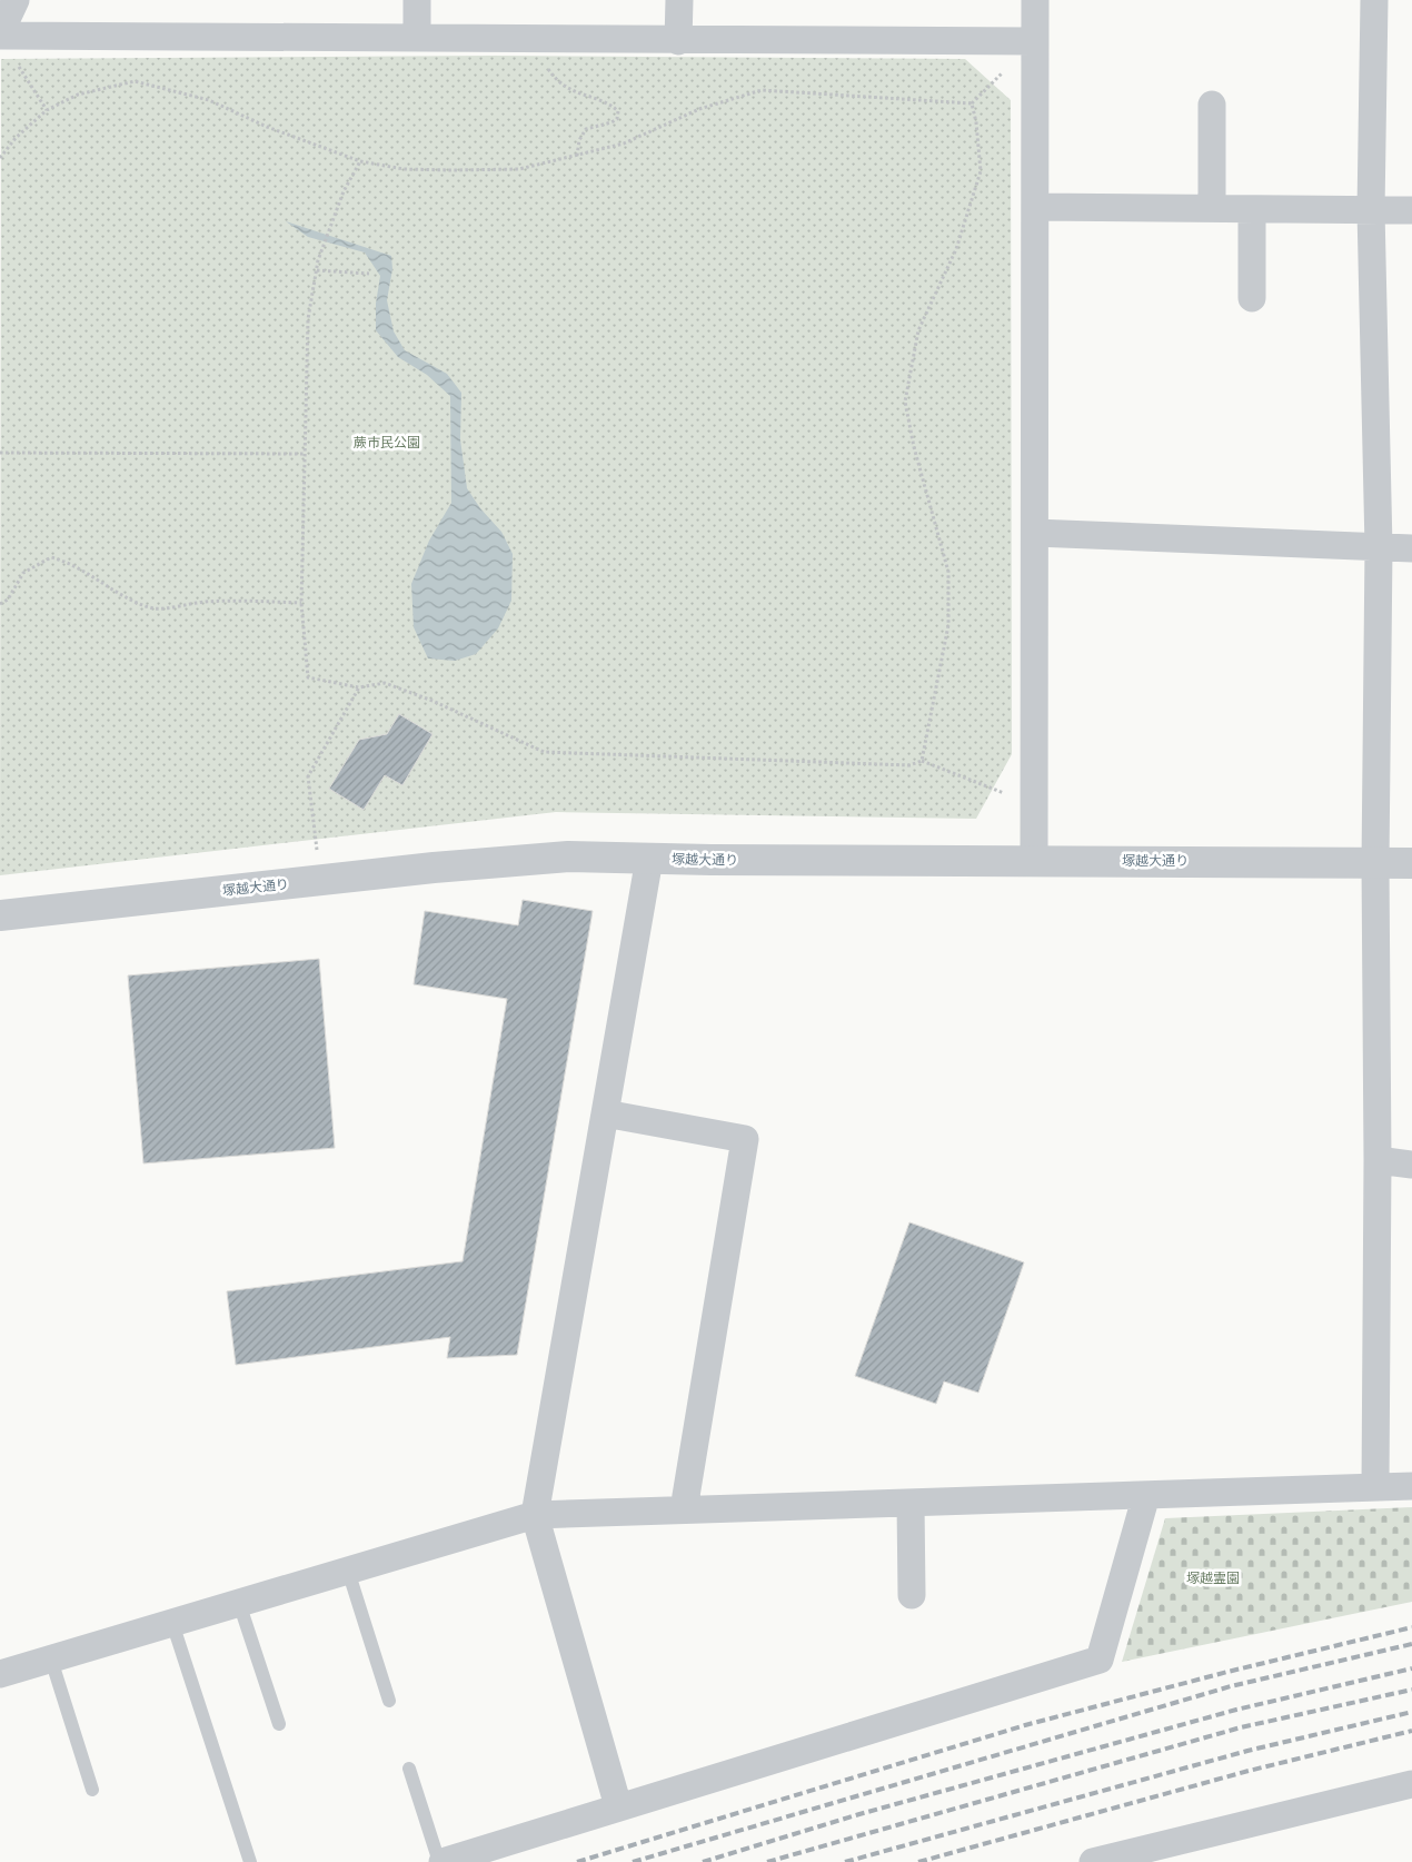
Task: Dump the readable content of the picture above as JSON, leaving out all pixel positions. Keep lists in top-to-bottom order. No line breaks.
{"streets":{"street":["塚越大通り"]},"parks":["蕨市民公園","塚越霊園"]}
